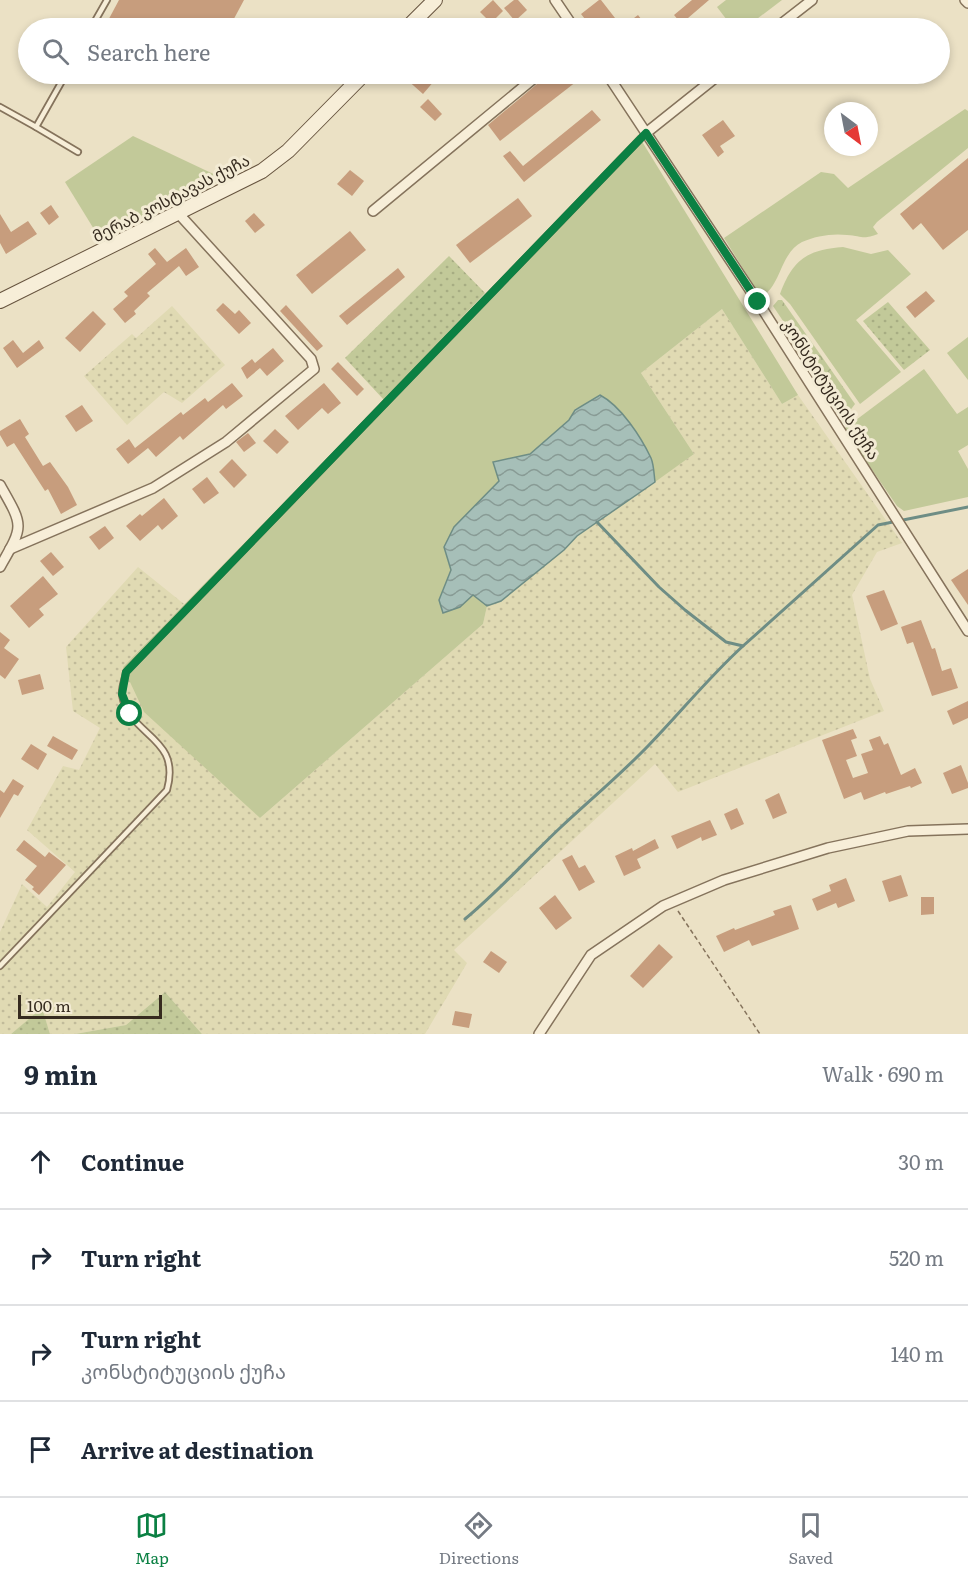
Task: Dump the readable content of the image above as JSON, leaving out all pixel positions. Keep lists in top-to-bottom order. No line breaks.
{"streets":{"main road":["მერაბ კოსტავას ქუჩა"],"street":["კონსტიტუციის ქუჩა"]},"scale_bar":"100 m","north":"bottom right","page":{"search":"Search here","scale":"100 m","heading":["9 min","Walk · 690 m"],"list":[["Continue","30 m"],["Turn right","520 m"],["Turn right","კონსტიტუციის ქუჩა","140 m"],"Arrive at destination"],"nav":["Map","Directions","Saved"]}}
